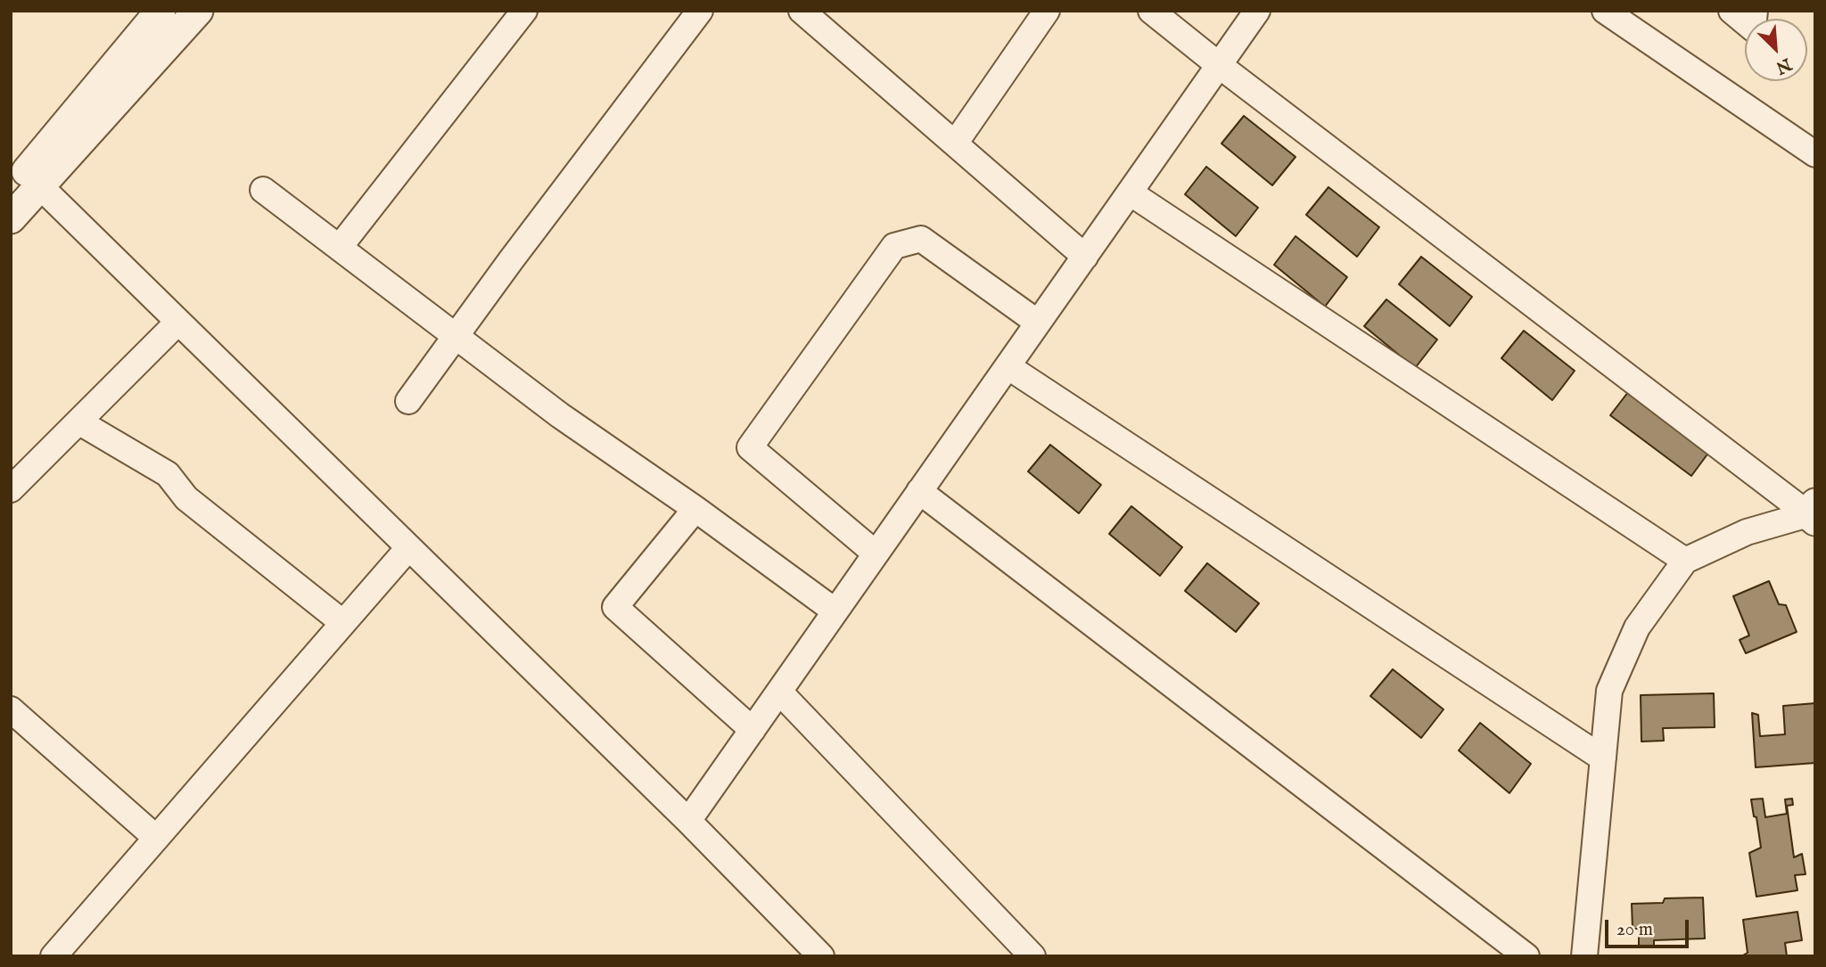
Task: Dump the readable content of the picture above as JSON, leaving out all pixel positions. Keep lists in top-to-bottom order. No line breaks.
{"scale_bar":"20 m","north":"bottom right"}
